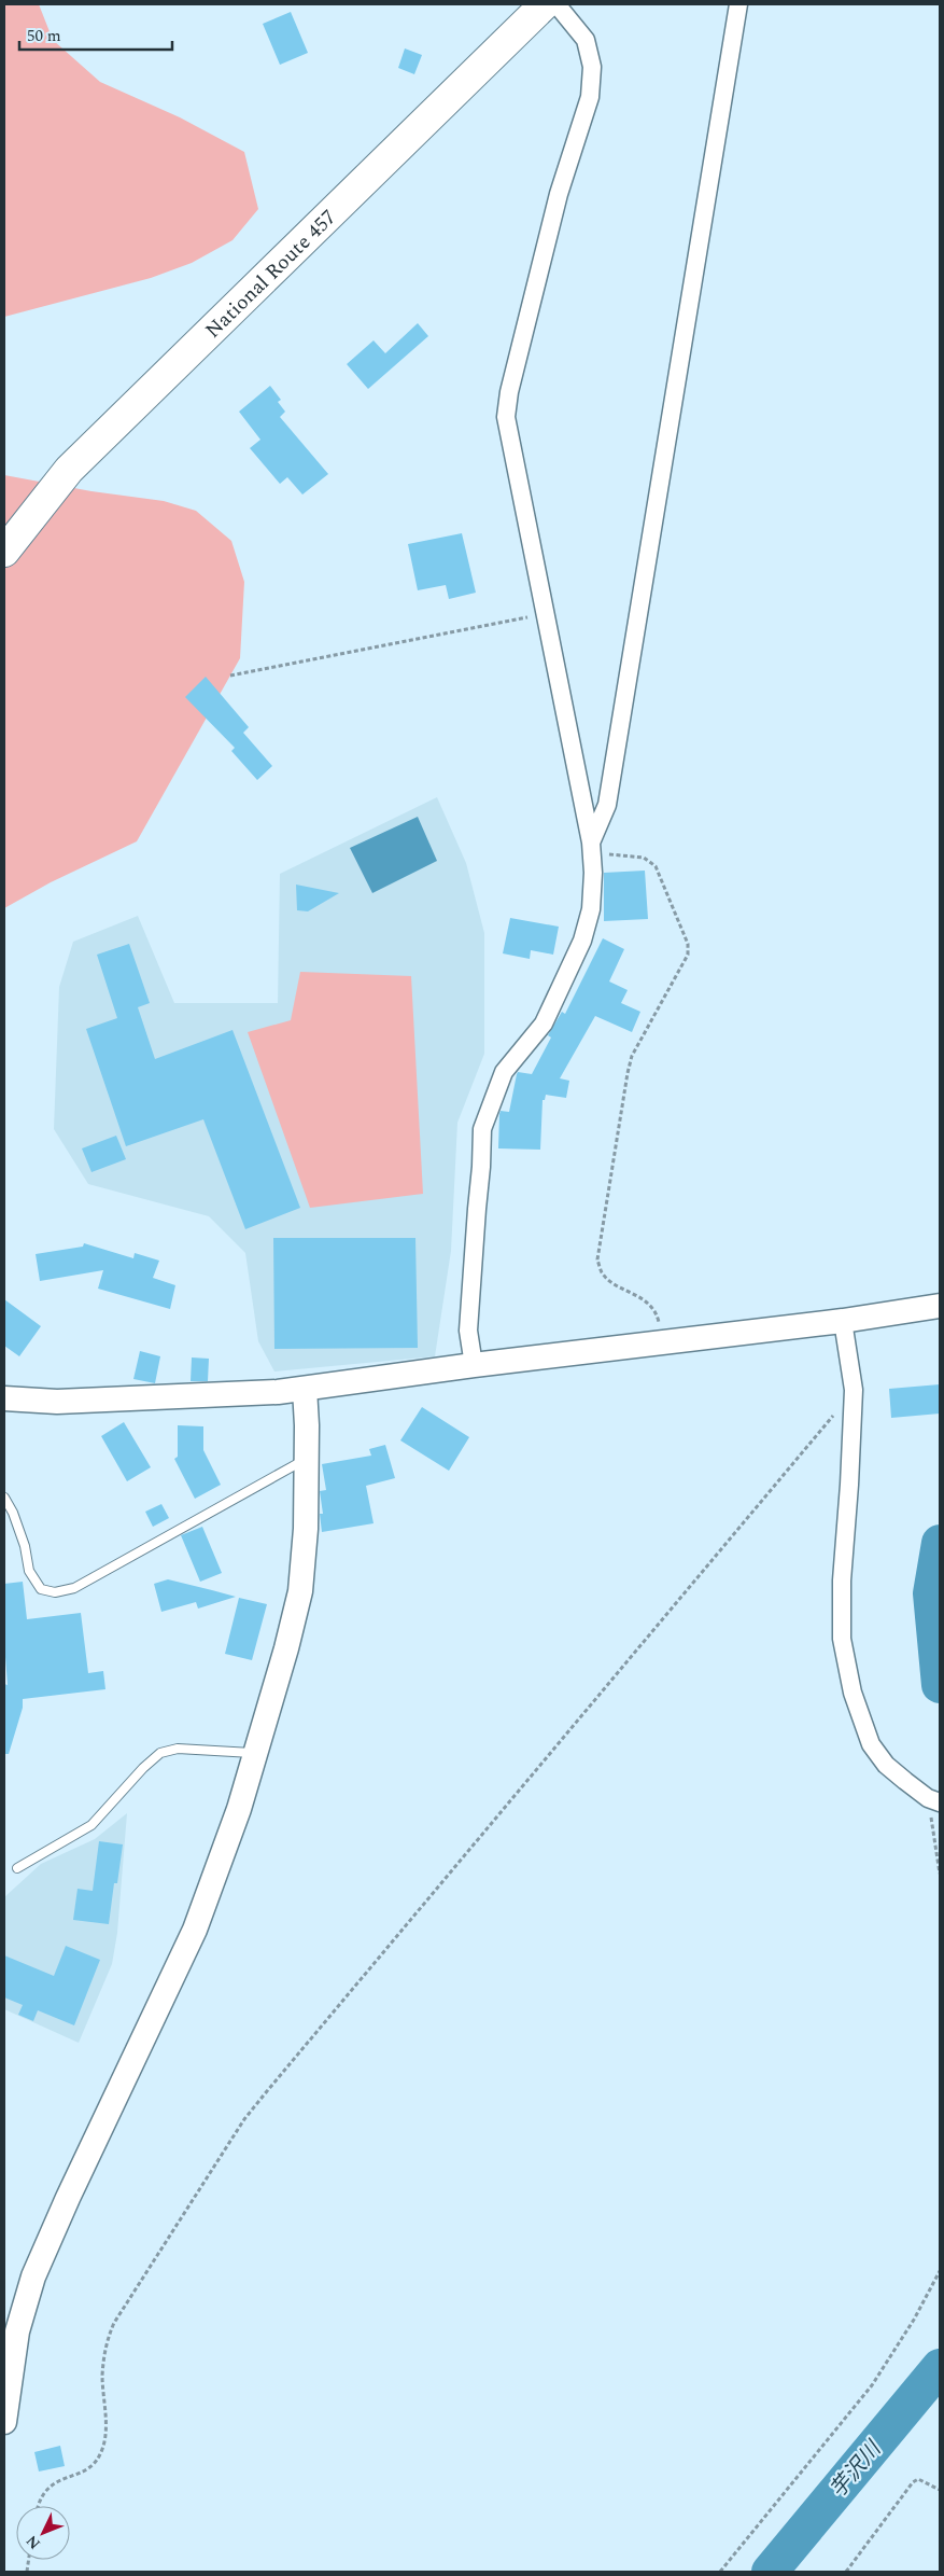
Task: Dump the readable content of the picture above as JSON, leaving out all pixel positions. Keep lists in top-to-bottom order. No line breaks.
{"streets":{"highway":["National Route 457"]},"water":["芋沢川"],"scale_bar":"50 m","north":"bottom left"}
